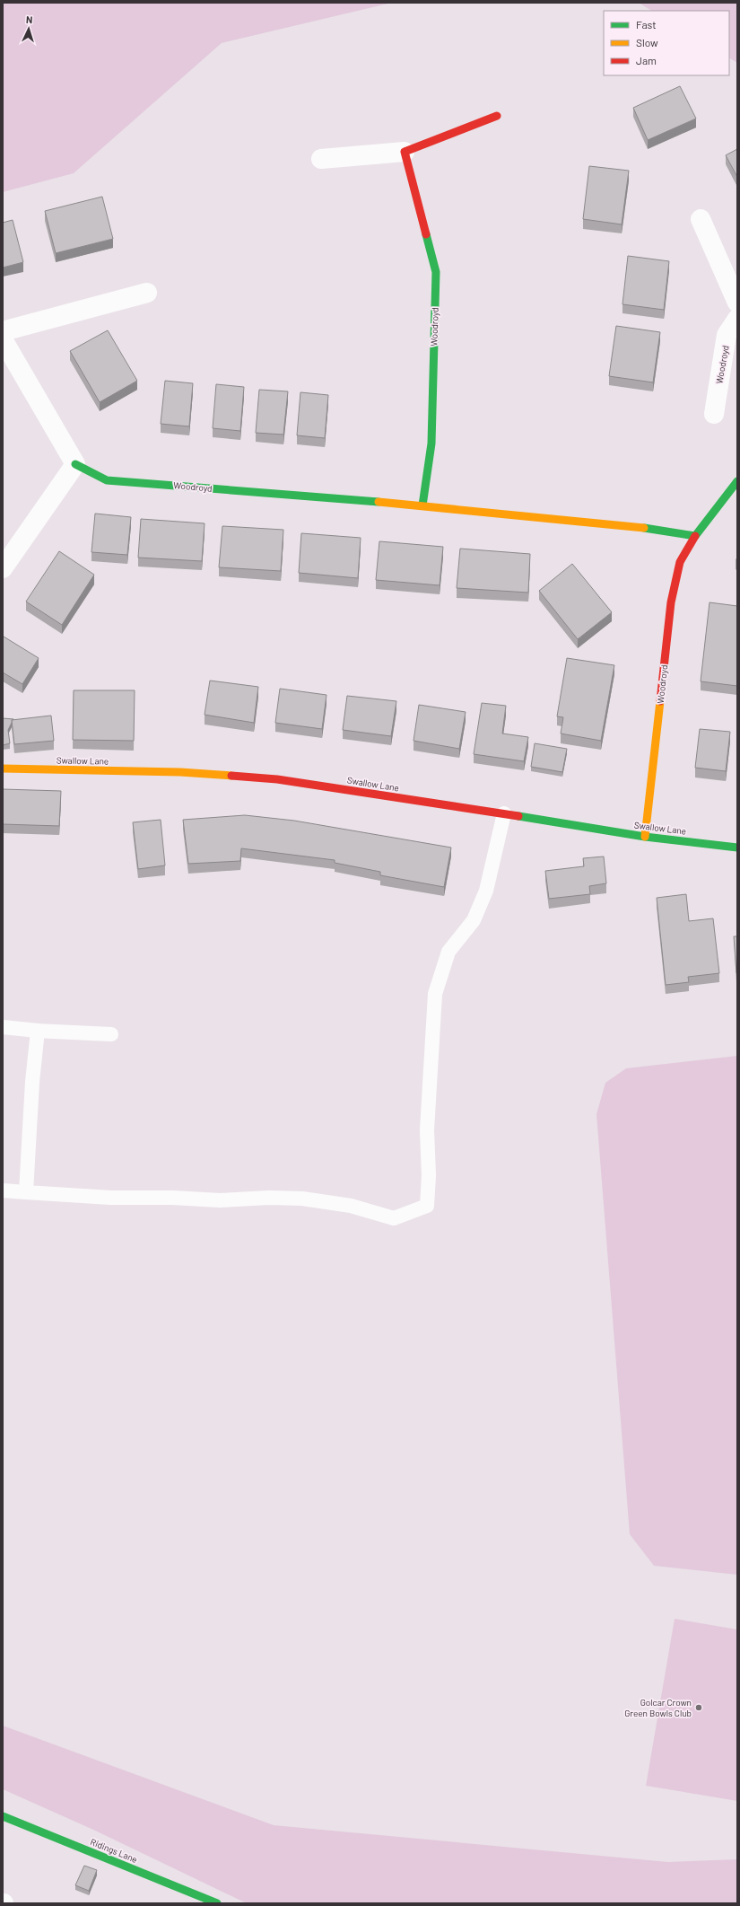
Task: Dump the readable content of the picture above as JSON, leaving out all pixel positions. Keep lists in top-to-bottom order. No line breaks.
{"streets":{"street":["Woodroyd","Swallow Lane","Ridings Lane"]},"crossings":[["Woodroyd","Swallow Lane"]],"places":["Golcar Crown Green Bowls Club"],"legend":["Fast","Slow","Jam"],"north":"top"}
